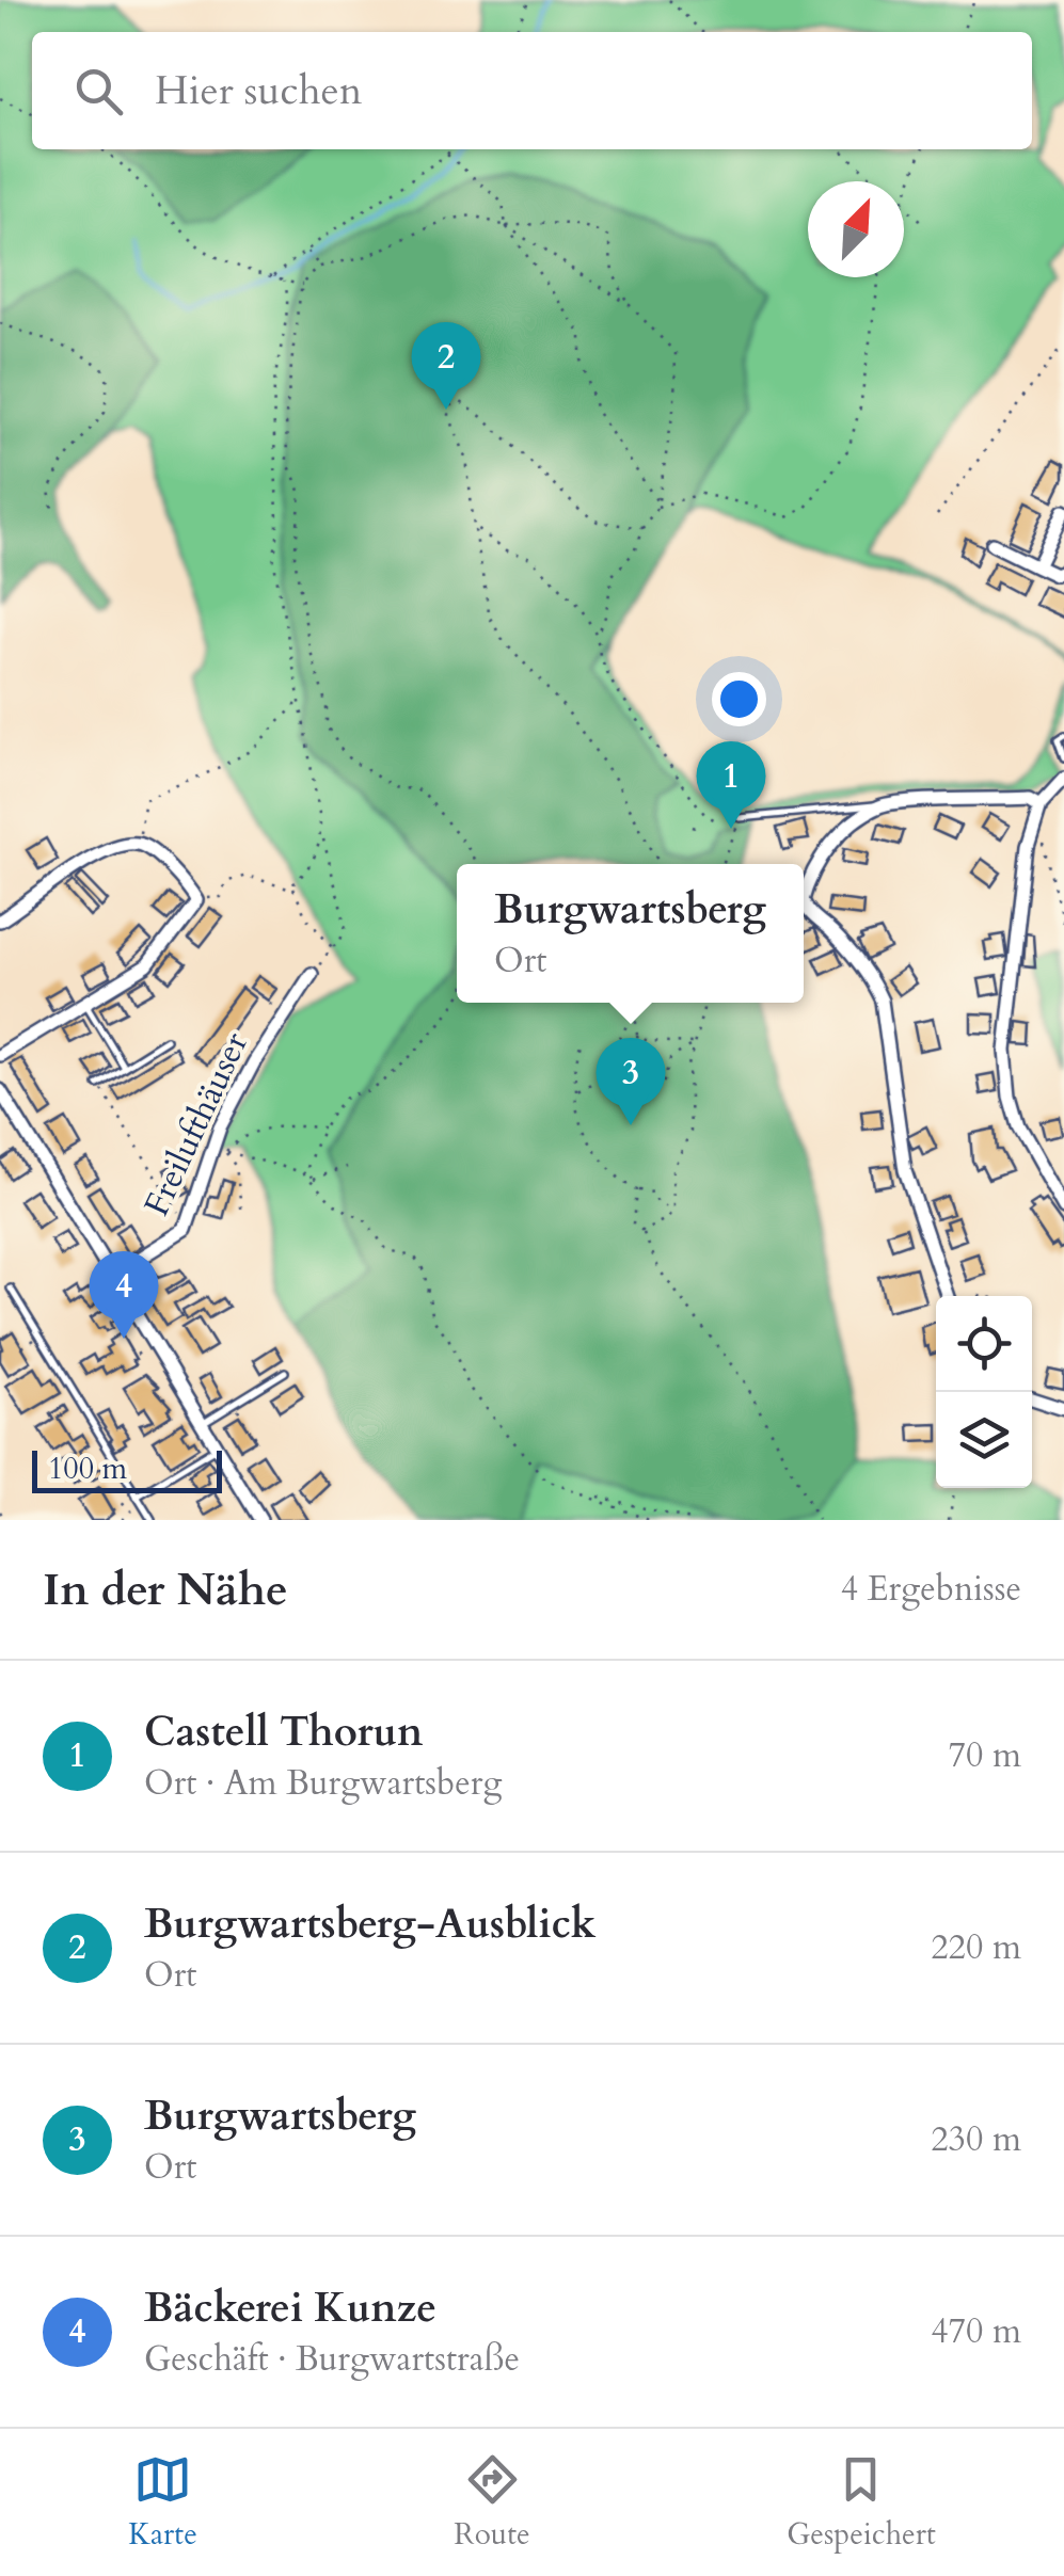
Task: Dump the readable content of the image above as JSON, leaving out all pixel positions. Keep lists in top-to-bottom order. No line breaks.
{"streets":{"street":["Freilufthäuser"]},"scale_bar":"100 m","north":"top right","page":{"search":"Hier suchen","pins":["2","1","3","4"],"popup":["Burgwartsberg","Ort"],"scale":"100 m","heading":["In der Nähe","4 Ergebnisse"],"list":[{"mark":"1","name":"Castell Thorun","note":"Ort · Am Burgwartsberg","value":"70 m"},{"mark":"2","name":"Burgwartsberg-Ausblick","note":"Ort","value":"220 m"},{"mark":"3","name":"Burgwartsberg","note":"Ort","value":"230 m"},{"mark":"4","name":"Bäckerei Kunze","note":"Geschäft · Burgwartstraße","value":"470 m"}],"nav":["Karte","Route","Gespeichert"]}}
